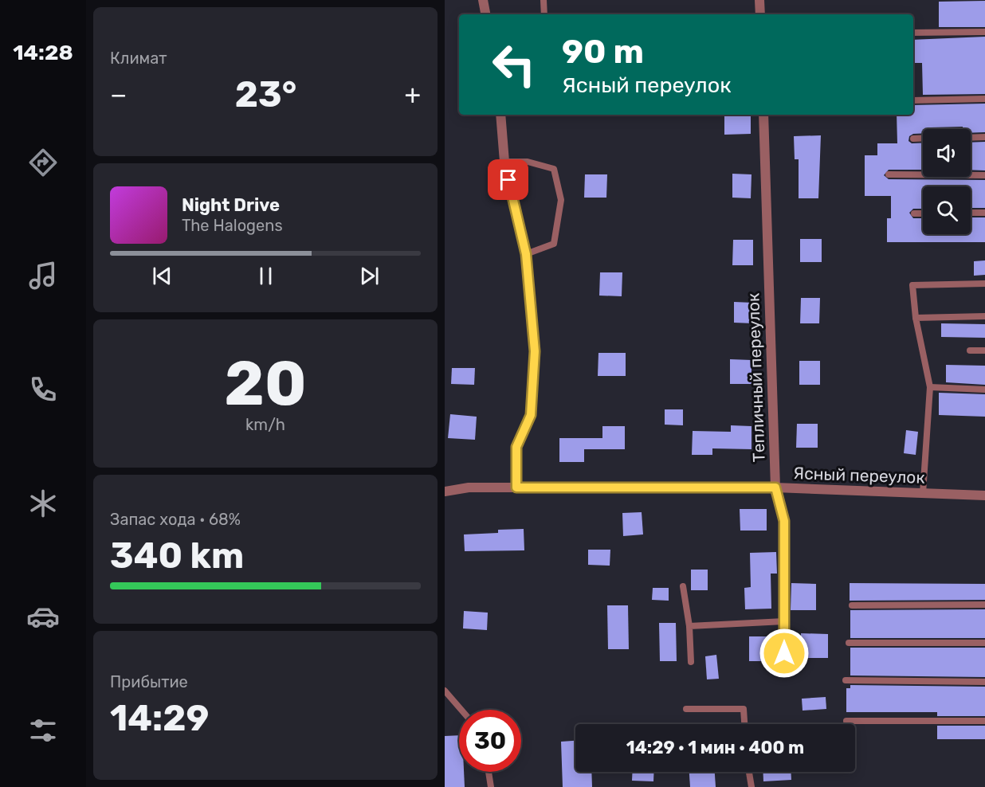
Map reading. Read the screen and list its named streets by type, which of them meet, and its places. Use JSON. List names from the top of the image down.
{
  "streets": {
    "street": ["Тепличный переулок", "Ясный переулок"]
  },
  "crossings": [
    ["Тепличный переулок", "Ясный переулок"]
  ],
  "page": {
    "tabs": "14:28",
    "tile": [
      "Климат",
      ["20", "km/h"],
      ["Запас хода · 68%", "340 km"],
      ["Прибытие", "14:29"]
    ],
    "turn": ["90 m", "Ясный переулок"],
    "heat": ["−", "23°", "+"],
    "song": ["Night Drive", "The Halogens"],
    "limit": "30",
    "trip": "14:29 · 1 мин · 400 m"
  }
}
